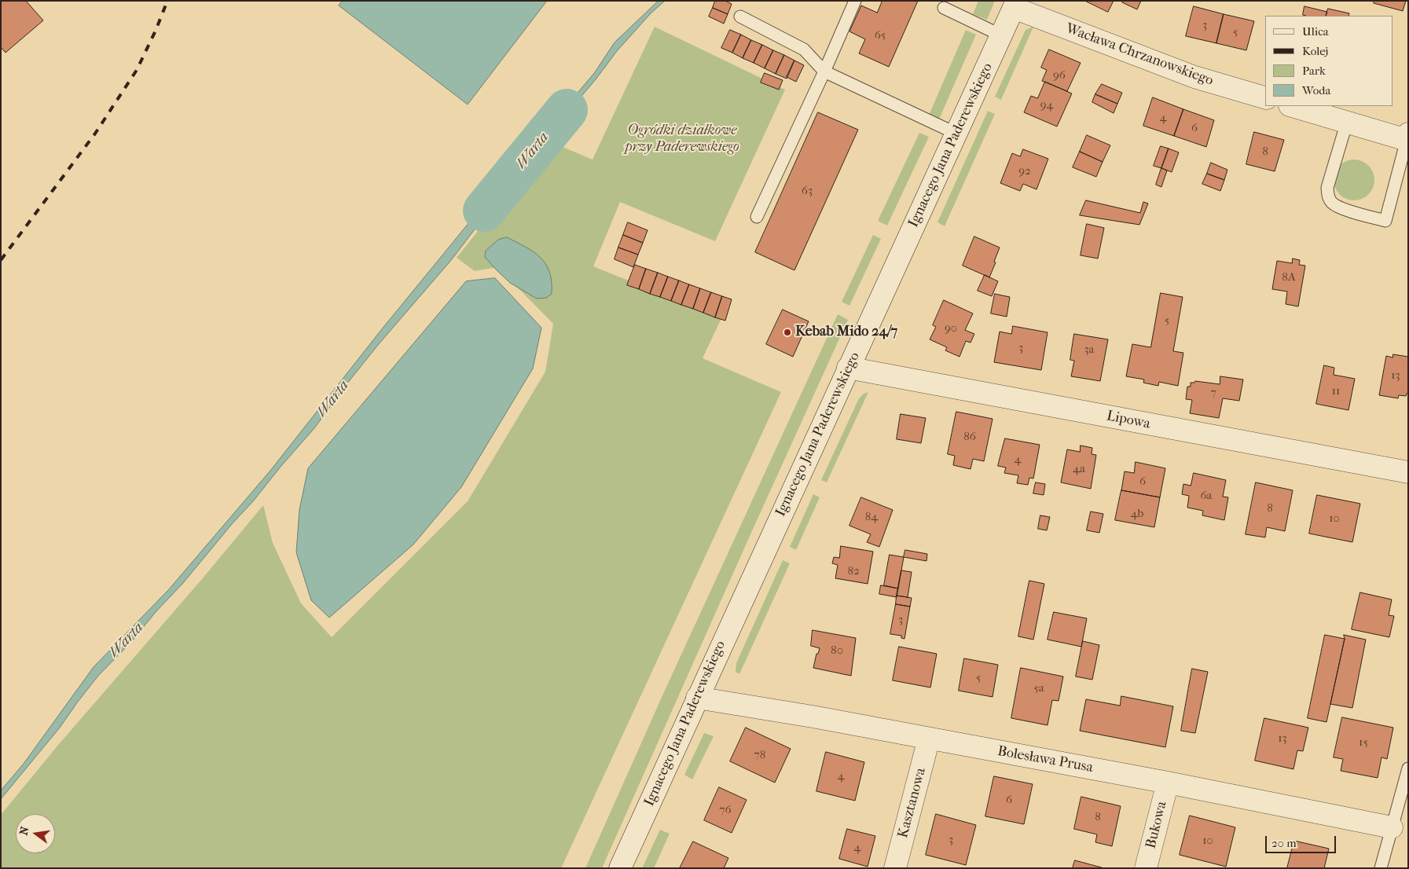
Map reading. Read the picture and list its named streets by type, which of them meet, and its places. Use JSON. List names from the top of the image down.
{
  "streets": {
    "street": [
      "Wacława Chrzanowskiego",
      "Ignacego Jana Paderewskiego",
      "Lipowa",
      "Bolesława Prusa",
      "Kasztanowa",
      "Bukowa"
    ]
  },
  "crossings": [
    ["Wacława Chrzanowskiego", "Ignacego Jana Paderewskiego"],
    ["Ignacego Jana Paderewskiego", "Lipowa"],
    ["Ignacego Jana Paderewskiego", "Bolesława Prusa"],
    ["Bolesława Prusa", "Kasztanowa"],
    ["Bolesława Prusa", "Bukowa"]
  ],
  "water": ["Warta"],
  "parks": ["Ogródki działkowe przy Paderewskiego"],
  "places": ["Kebab Mido 24/7"],
  "house_numbers": [
    "3",
    "5",
    "65",
    "96",
    "94",
    "4",
    "6",
    "8",
    "92",
    "63",
    "8A",
    "5",
    "90",
    "3",
    "3a",
    "13",
    "11",
    "7",
    "86",
    "4",
    "4a",
    "6",
    "6a",
    "8",
    "4b",
    "84",
    "10",
    "82",
    "3",
    "80",
    "5",
    "5a",
    "13",
    "15",
    "78",
    "4",
    "6",
    "76",
    "8",
    "3",
    "10",
    "4"
  ],
  "legend": [
    "Ulica",
    "Kolej",
    "Park",
    "Woda"
  ],
  "scale_bar": "20 m",
  "north": "left"
}
